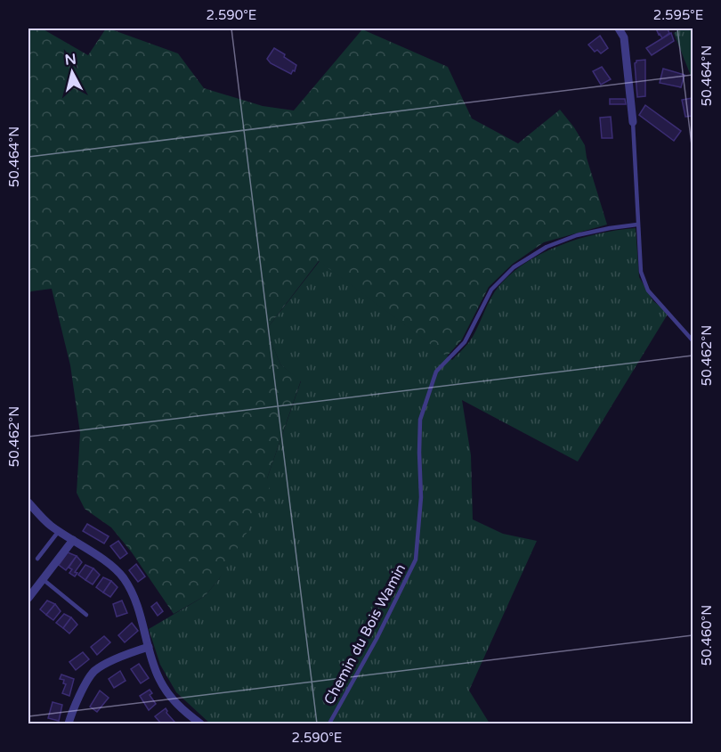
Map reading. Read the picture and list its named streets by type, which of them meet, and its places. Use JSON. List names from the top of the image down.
{
  "streets": {
    "lane": ["Chemin du Bois Wamin"]
  },
  "north": "top",
  "coordinates": [
    "2.590°E",
    "2.595°E",
    "50.464°N",
    "50.462°N",
    "50.460°N"
  ]
}
